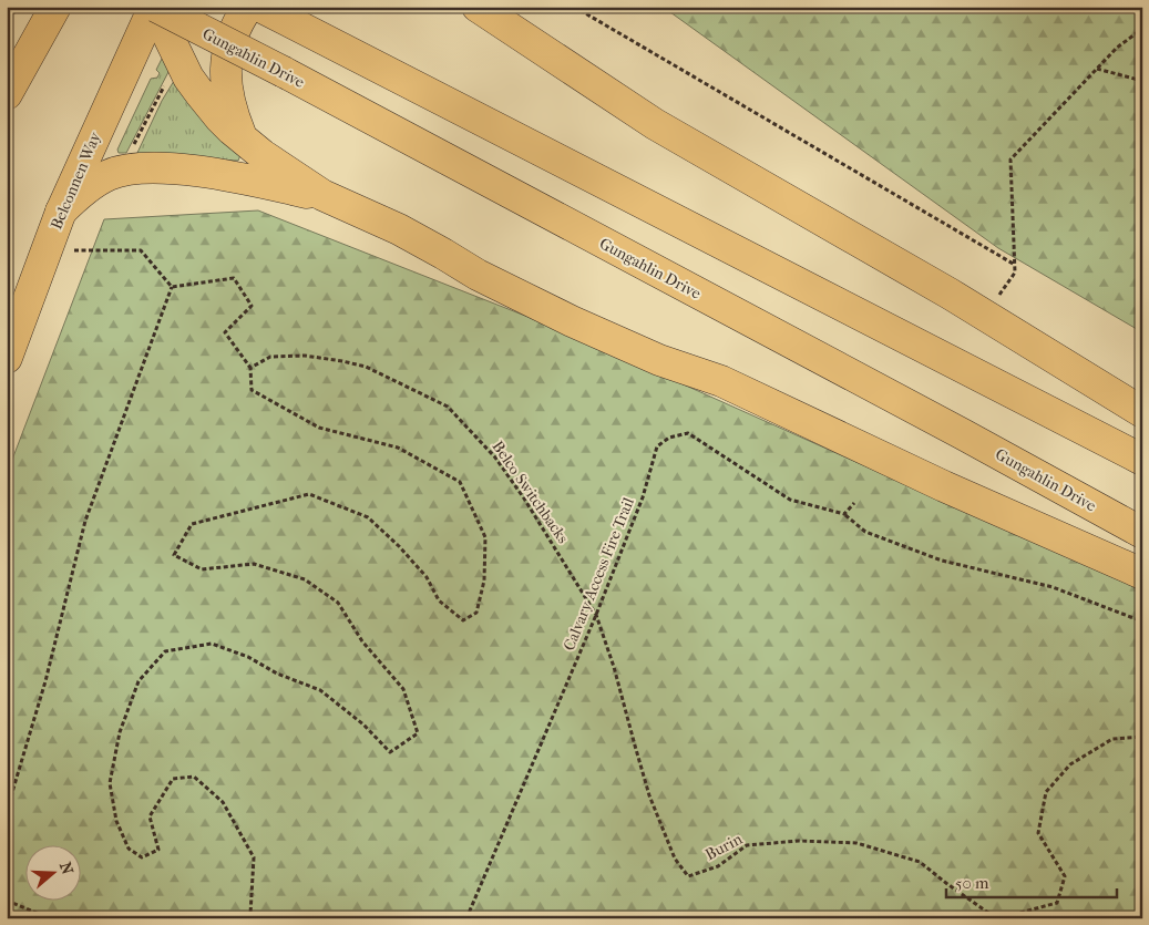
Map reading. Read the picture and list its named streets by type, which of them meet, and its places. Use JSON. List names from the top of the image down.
{
  "streets": {
    "main road": ["Gungahlin Drive", "Belconnen Way"],
    "path": ["Belco Switchbacks", "Calvary Access Fire Trail", "Burin"]
  },
  "crossings": [
    ["Gungahlin Drive", "Belconnen Way"],
    ["Belco Switchbacks", "Calvary Access Fire Trail"],
    ["Belco Switchbacks", "Burin"],
    ["Calvary Access Fire Trail", "Burin"]
  ],
  "scale_bar": "50 m",
  "north": "right"
}
